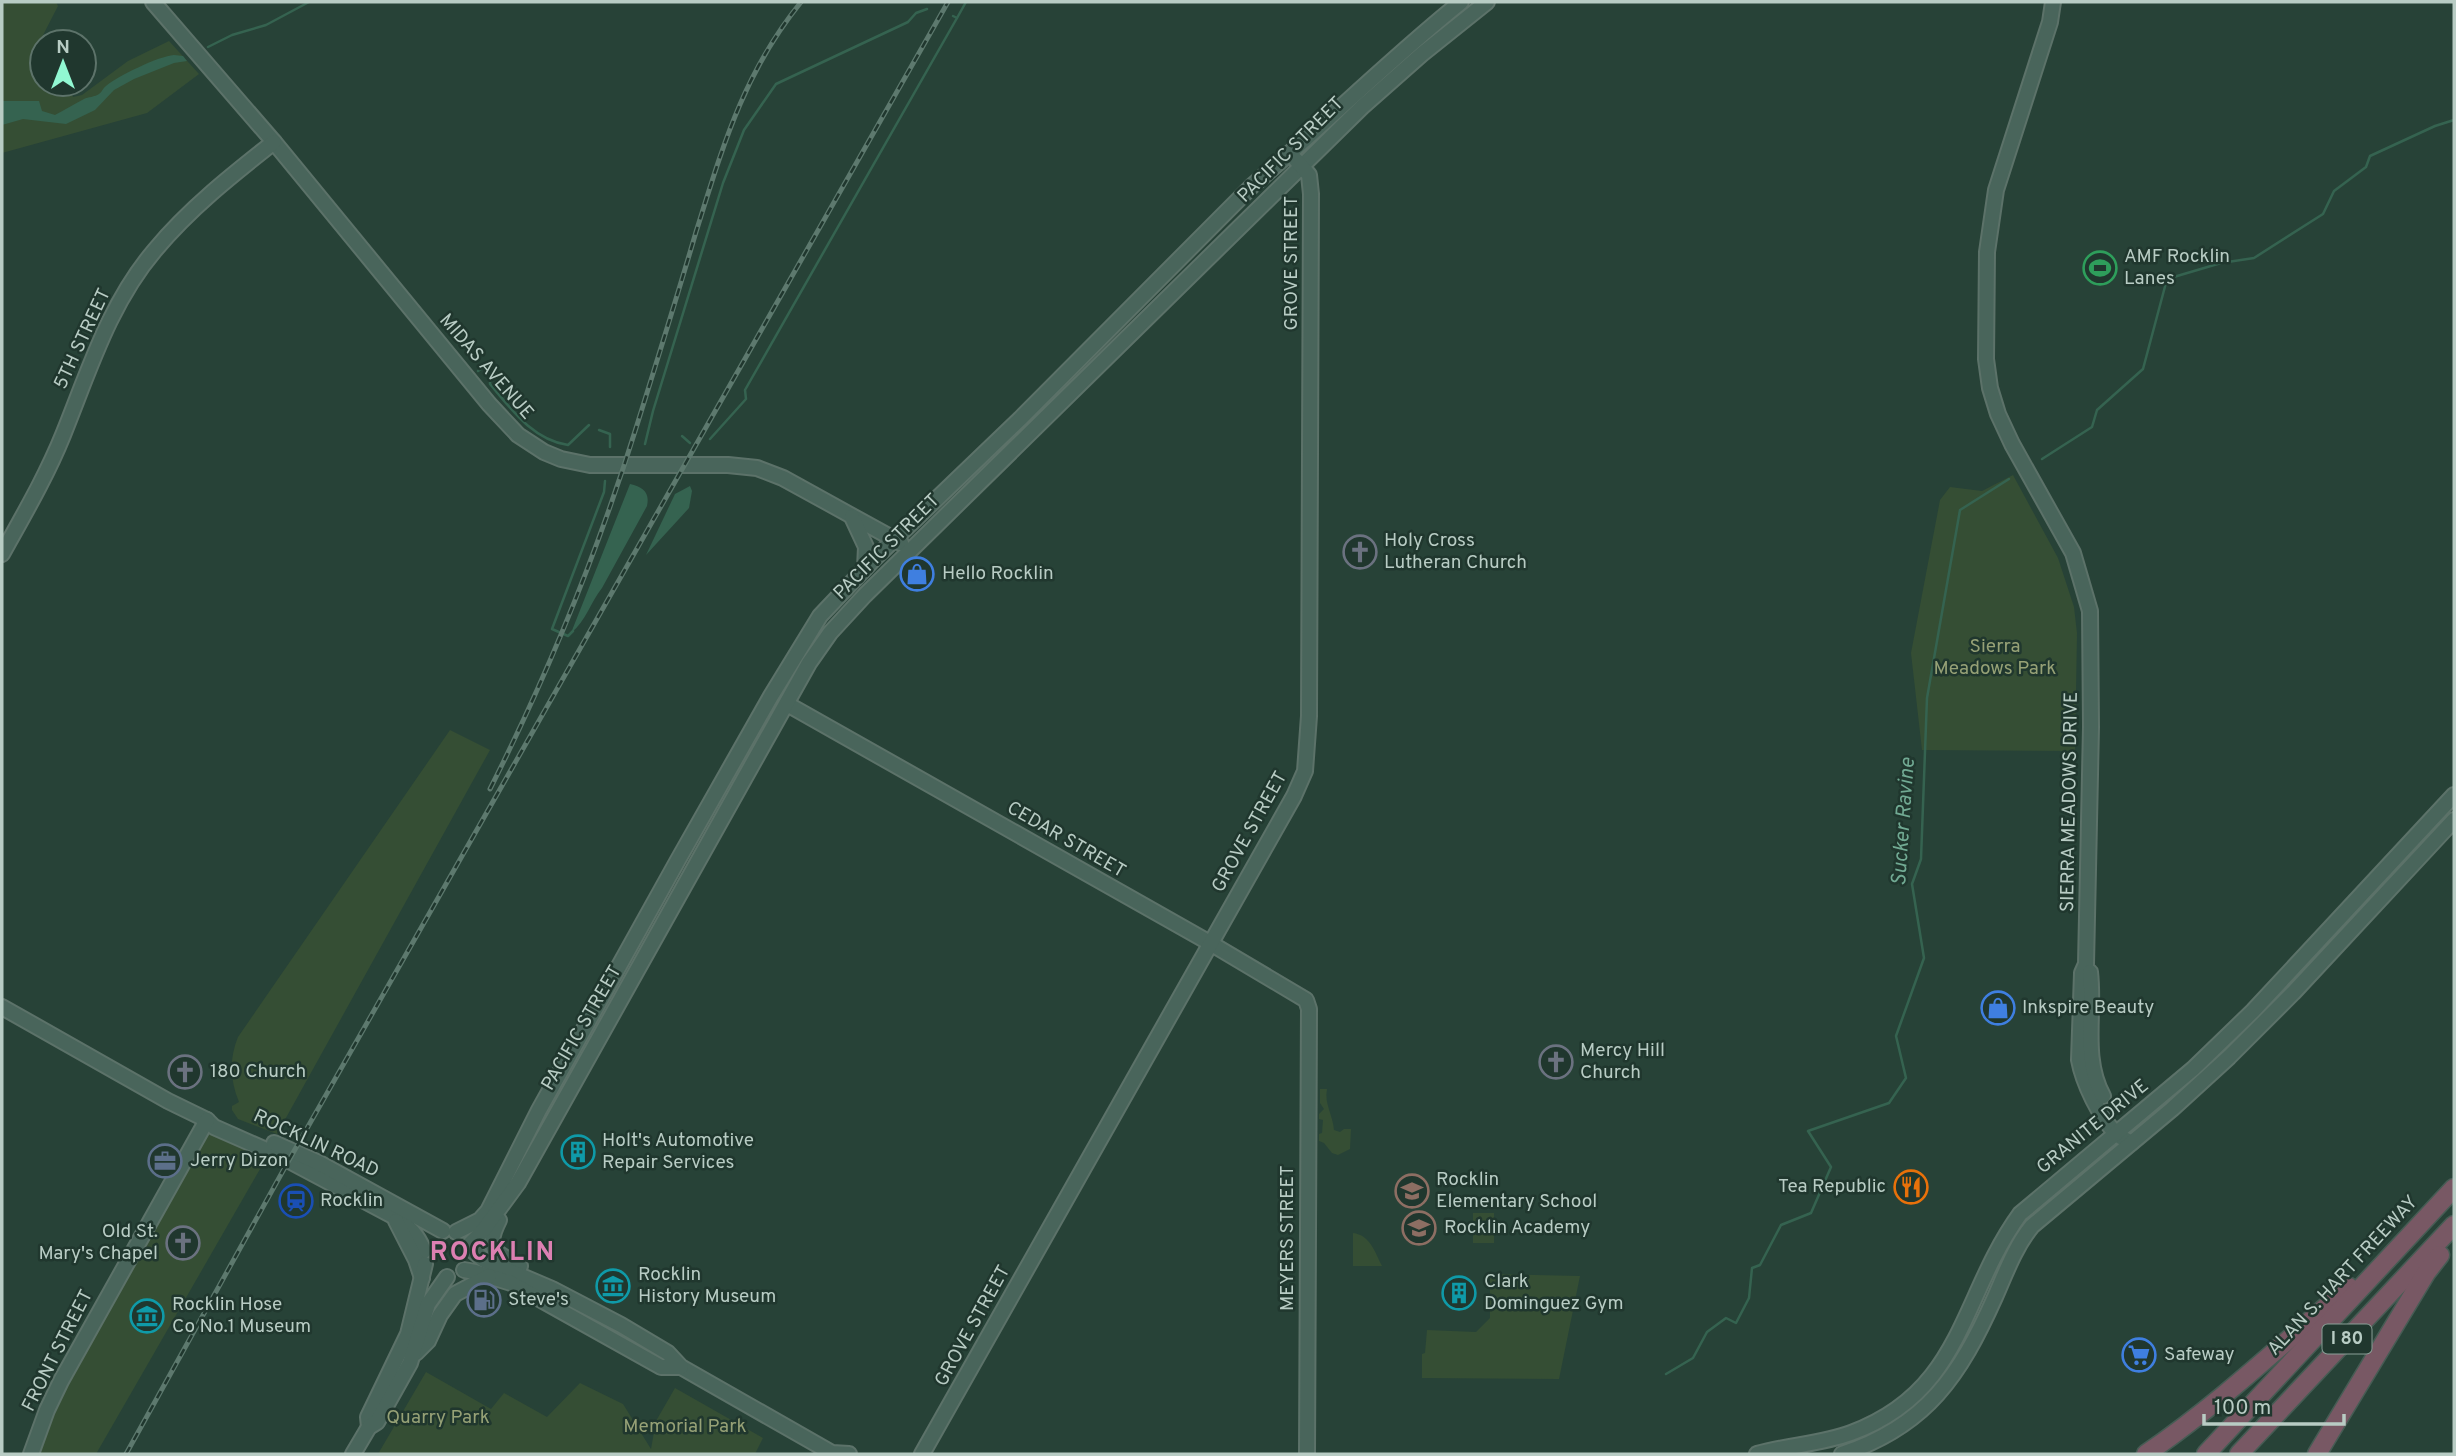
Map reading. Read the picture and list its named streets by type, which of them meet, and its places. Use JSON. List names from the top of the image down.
{
  "streets": {
    "highway": ["ALAN S. HART FREEWAY", "I 80"],
    "street": [
      "PACIFIC STREET",
      "GROVE STREET",
      "5TH STREET",
      "MIDAS AVENUE",
      "SIERRA MEADOWS DRIVE",
      "CEDAR STREET",
      "GRANITE DRIVE",
      "ROCKLIN ROAD",
      "MEYERS STREET",
      "FRONT STREET"
    ]
  },
  "crossings": [
    ["PACIFIC STREET", "GROVE STREET"],
    ["PACIFIC STREET", "MIDAS AVENUE"],
    ["PACIFIC STREET", "CEDAR STREET"],
    ["PACIFIC STREET", "ROCKLIN ROAD"],
    ["GROVE STREET", "CEDAR STREET"],
    ["5TH STREET", "MIDAS AVENUE"],
    ["SIERRA MEADOWS DRIVE", "GRANITE DRIVE"],
    ["CEDAR STREET", "MEYERS STREET"],
    ["ROCKLIN ROAD", "FRONT STREET"]
  ],
  "districts": ["ROCKLIN"],
  "water": ["Sucker Ravine"],
  "parks": ["Sierra Meadows Park", "Quarry Park", "Memorial Park"],
  "places": {
    "sports": ["AMF Rocklin Lanes"],
    "church": [
      "Holy Cross Lutheran Church",
      "Mercy Hill Church",
      "180 Church",
      "Old St. Mary's Chapel"
    ],
    "shop": ["Hello Rocklin", "Inkspire Beauty"],
    "building": ["Holt's Automotive Repair Services", "Clark Dominguez Gym"],
    "office": ["Jerry Dizon"],
    "restaurant": ["Tea Republic"],
    "school or university": ["Rocklin Elementary School", "Rocklin Academy"],
    "station": ["Rocklin"],
    "museum": ["Rocklin History Museum", "Rocklin Hose Co No.1 Museum"],
    "fuel station": ["Steve's"],
    "supermarket": ["Safeway"]
  },
  "scale_bar": "100 m",
  "north": "top"
}
